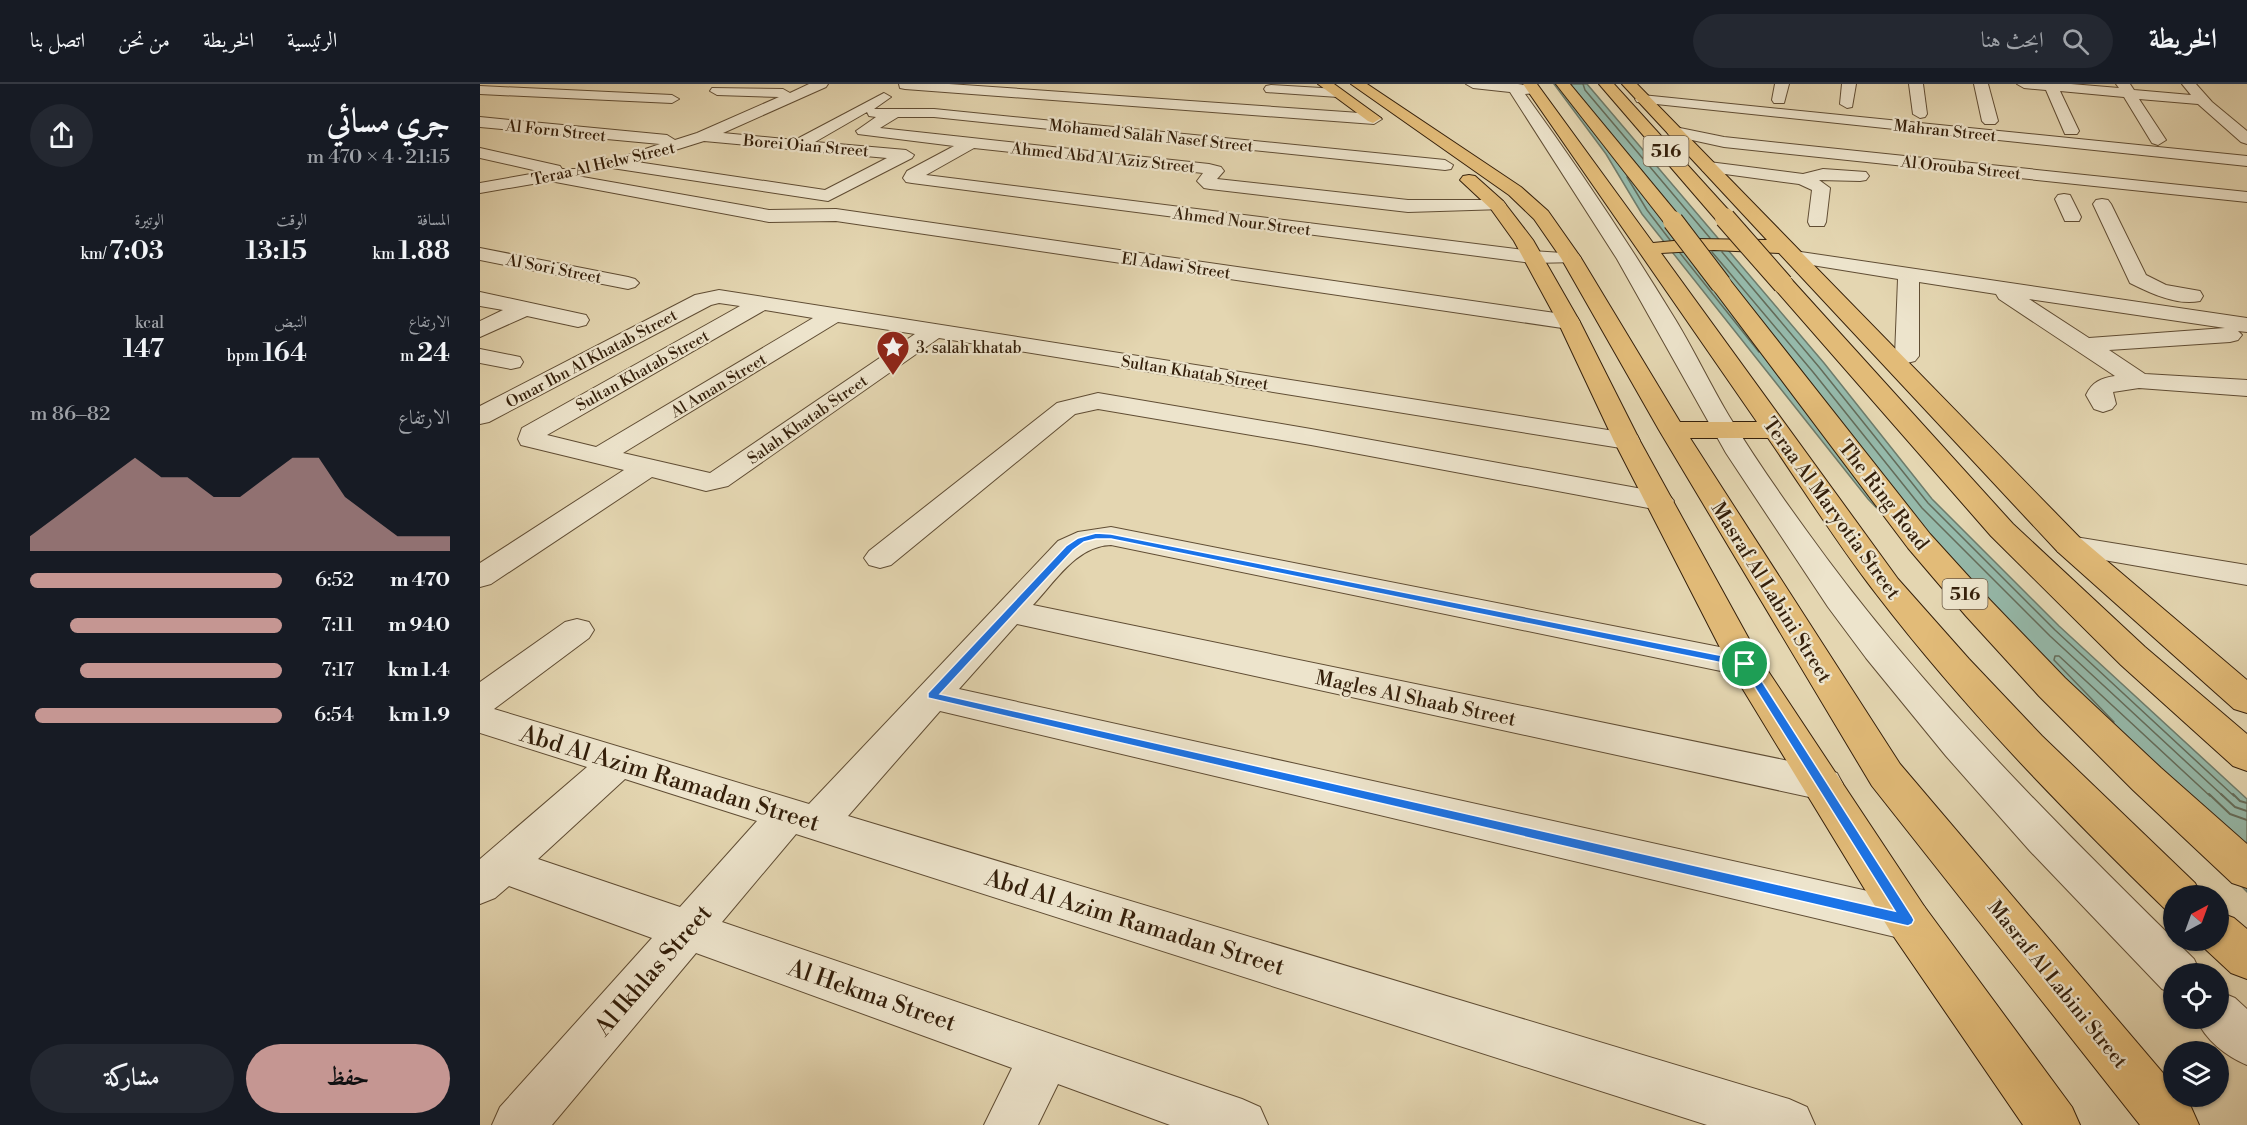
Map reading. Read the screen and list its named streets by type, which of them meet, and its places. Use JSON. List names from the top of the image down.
{
  "streets": {
    "main road": [
      "516",
      "The Ring Road",
      "Teraa Al Maryotia Street",
      "Masraf Al Labini Street"
    ],
    "street": [
      "Al Forn Street",
      "Mahran Street",
      "Mohamed Salah Nasef Street",
      "Borei Oian Street",
      "Ahmed Abd Al Aziz Street",
      "Teraa Al Helw Street",
      "Al Orouba Street",
      "Ahmed Nour Street",
      "El Adawi Street",
      "Al Sori Street",
      "Omar Ibn Al Khatab Street",
      "Sultan Khatab Street",
      "Al Aman Street",
      "Salah Khatab Street",
      "Magles Al Shaab Street",
      "Abd Al Azim Ramadan Street",
      "Al Ikhlas Street",
      "Al Hekma Street"
    ]
  },
  "crossings": [
    ["Al Forn Street", "Teraa Al Helw Street"],
    ["Mohamed Salah Nasef Street", "Ahmed Abd Al Aziz Street"],
    ["Mohamed Salah Nasef Street", "Teraa Al Helw Street"],
    ["Borei Oian Street", "Teraa Al Helw Street"],
    ["Ahmed Abd Al Aziz Street", "Ahmed Nour Street"],
    ["Teraa Al Helw Street", "El Adawi Street"],
    ["Ahmed Nour Street", "Masraf Al Labini Street"],
    ["Omar Ibn Al Khatab Street", "Sultan Khatab Street"],
    ["Sultan Khatab Street", "Al Aman Street"],
    ["Sultan Khatab Street", "Salah Khatab Street"],
    ["Magles Al Shaab Street", "Al Ikhlas Street"],
    ["Abd Al Azim Ramadan Street", "Al Ikhlas Street"],
    ["Al Ikhlas Street", "Al Hekma Street"]
  ],
  "places": {
    "place": ["3. salah khatab"]
  },
  "north": "top right",
  "page": {
    "header": "الخريطة",
    "search": "ابحث هنا",
    "nav": [
      "الرئيسية",
      "الخريطة",
      "من نحن",
      "اتصل بنا"
    ],
    "heading": ["جري مسائي", "21:15 · 4 × 470 m"],
    "stats": [
      ["المسافة", "1.88 km"],
      ["الوقت", "13:15"],
      ["الوتيرة", "7:03 /km"],
      ["الارتفاع", "24 m"],
      ["النبض", "164 bpm"],
      ["kcal", "147"]
    ],
    "chart": ["الارتفاع", "82–86 m"],
    "list": [
      {
        "name": "470 m",
        "note": "6:52"
      },
      {
        "name": "940 m",
        "note": "7:11"
      },
      {
        "name": "1.4 km",
        "note": "7:17"
      },
      {
        "name": "1.9 km",
        "note": "6:54"
      }
    ],
    "buttons": ["حفظ", "مشاركة"]
  }
}
